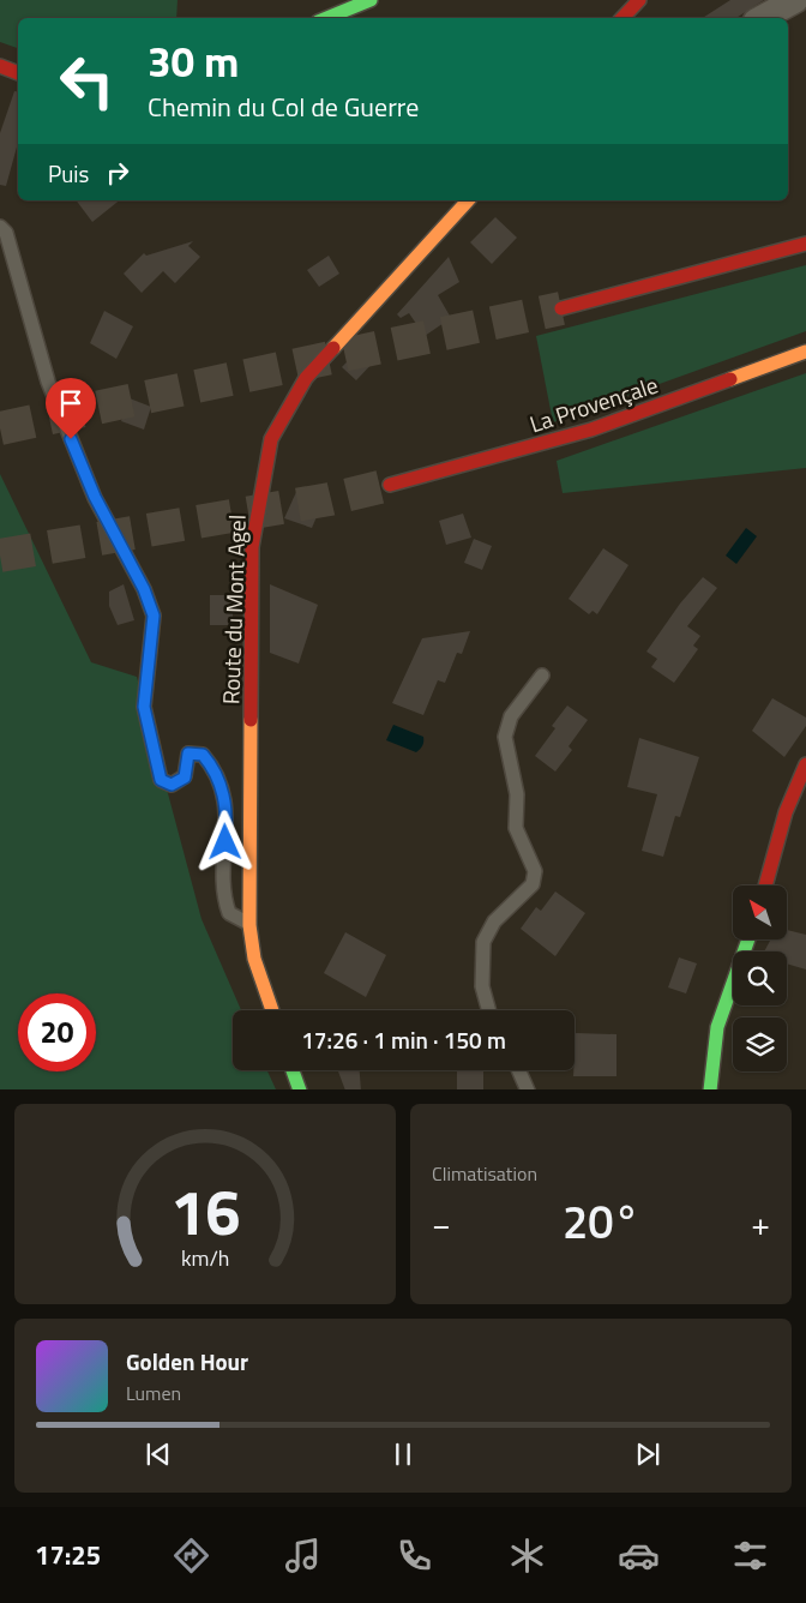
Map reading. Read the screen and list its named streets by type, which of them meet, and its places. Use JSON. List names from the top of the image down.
{
  "streets": {
    "main road": ["La Provençale", "Route du Mont Agel"]
  },
  "north": "top left",
  "page": {
    "turn": ["30 m", "Chemin du Col de Guerre"],
    "then": "Puis",
    "limit": "20",
    "trip": "17:26 · 1 min · 150 m",
    "tile": "Climatisation",
    "heat": ["−", "20°", "+"],
    "song": ["Golden Hour", "Lumen"],
    "tabs": "17:25",
    "gauge": ["16", "km/h"]
  }
}
